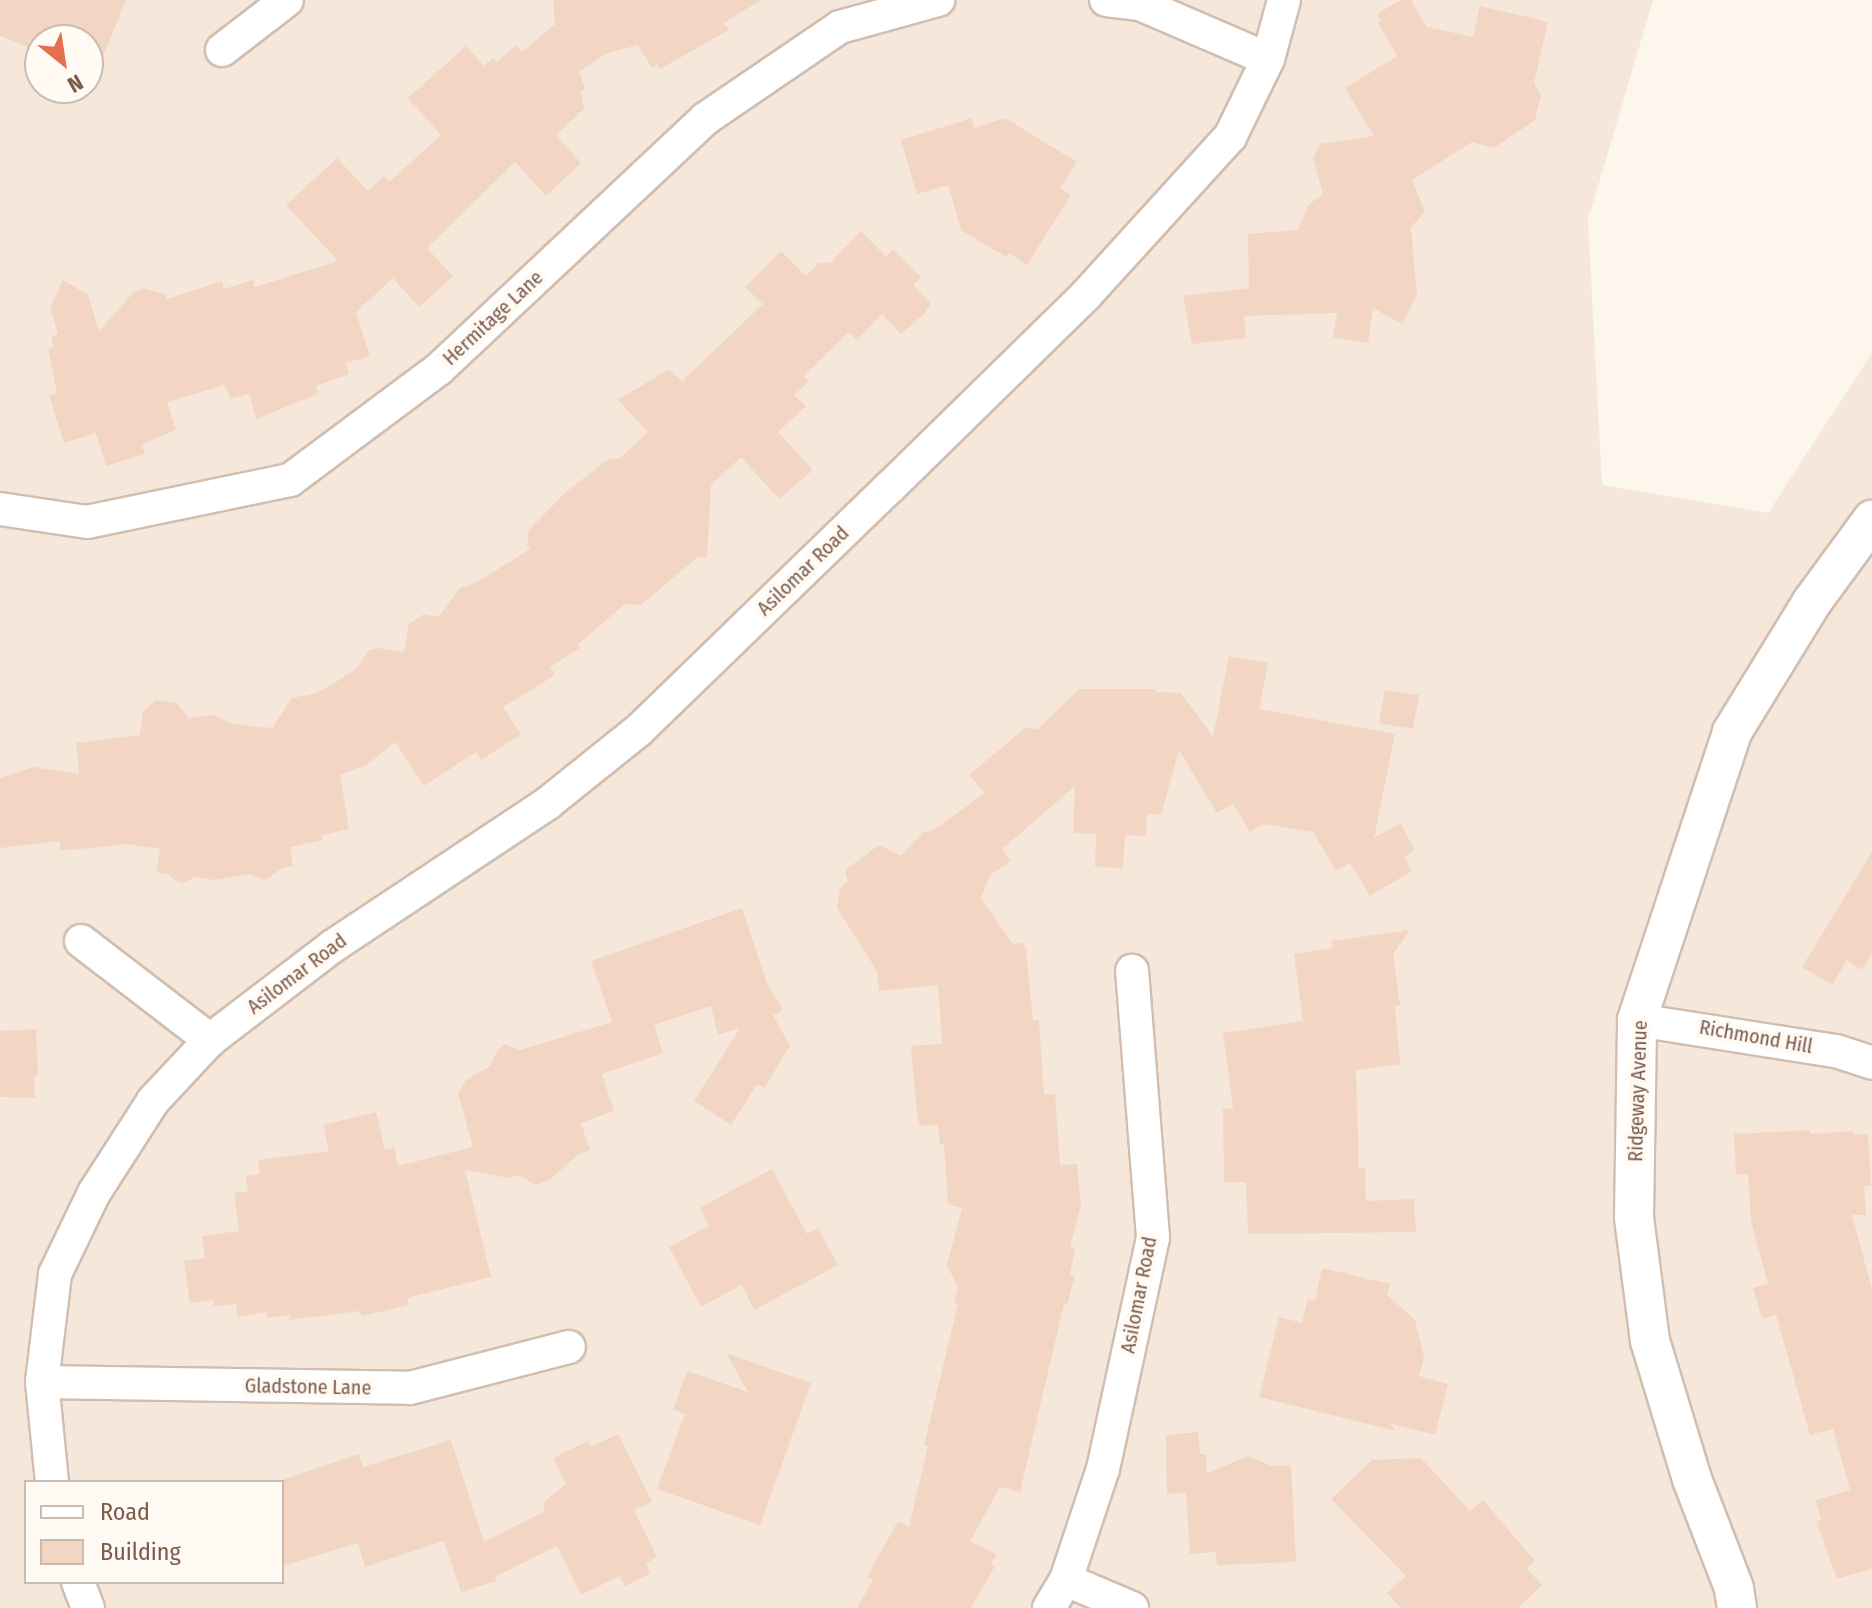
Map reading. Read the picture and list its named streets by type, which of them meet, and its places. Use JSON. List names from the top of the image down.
{
  "streets": {
    "street": [
      "Hermitage Lane",
      "Asilomar Road",
      "Richmond Hill",
      "Ridgeway Avenue",
      "Gladstone Lane"
    ]
  },
  "crossings": [
    ["Asilomar Road", "Gladstone Lane"],
    ["Richmond Hill", "Ridgeway Avenue"]
  ],
  "legend": ["Road", "Building"],
  "north": "bottom right"
}
